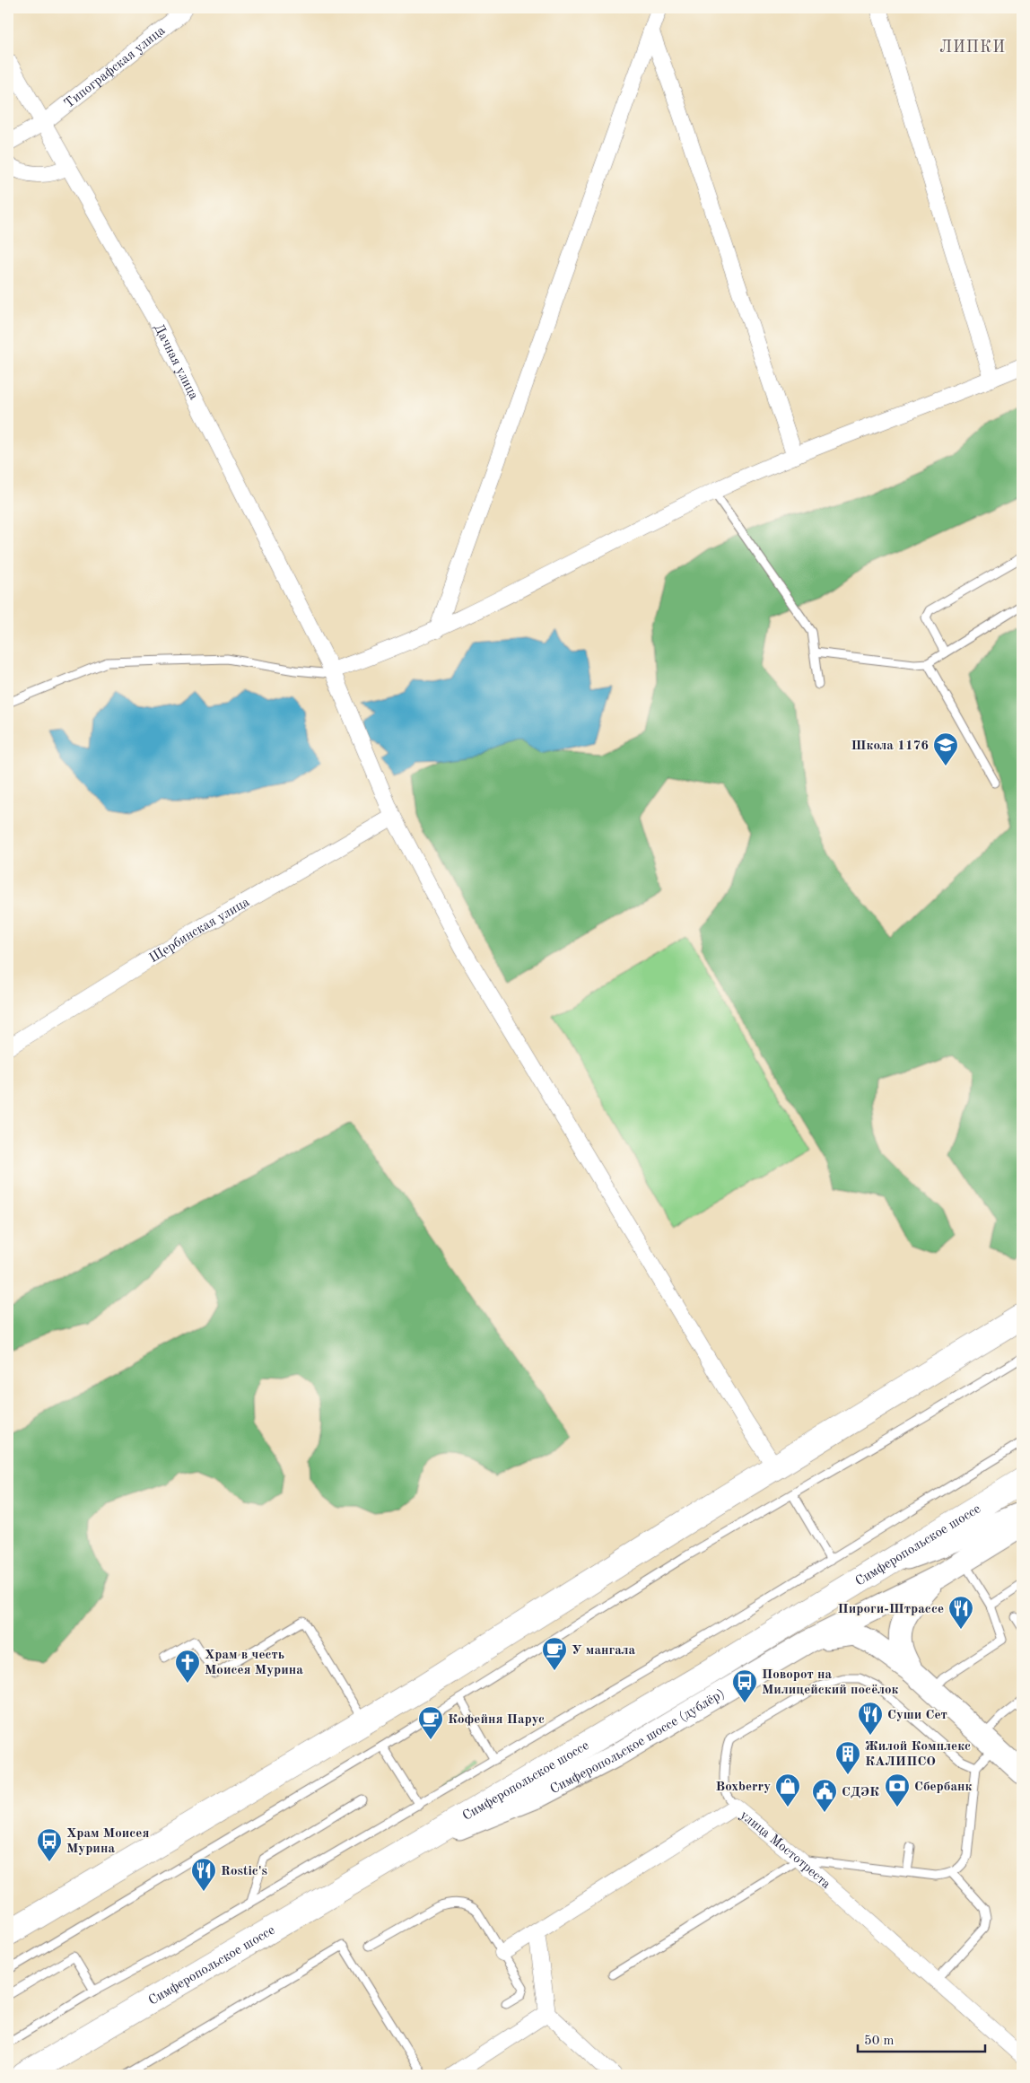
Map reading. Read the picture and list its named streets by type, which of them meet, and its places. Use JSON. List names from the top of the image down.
{
  "streets": {
    "main road": ["Симферопольское шоссе", "Симферопольское шоссе (дублёр)"],
    "street": [
      "Типографская улица",
      "Дачная улица",
      "Щербинская улица",
      "улица Мостотреста"
    ]
  },
  "crossings": [
    ["Типографская улица", "Дачная улица"],
    ["Дачная улица", "Щербинская улица"],
    ["Симферопольское шоссе", "Симферопольское шоссе (дублёр)"]
  ],
  "districts": ["ЛИПКИ"],
  "places": {
    "school or university": ["Школа 1176"],
    "restaurant": ["Пироги-Штрассе", "Суши Сет", "Rostic's"],
    "cafe": ["У мангала", "Кофейня Парус"],
    "church": ["Храм в честь Моисея Мурина"],
    "bus stop": ["Поворот на Милицейский посёлок", "Храм Моисея Мурина"],
    "building": ["Жилой Комплекс КАЛИПСО"],
    "shop": ["Boxberry"],
    "bank": ["Сбербанк"],
    "public building": ["СДЭК"]
  },
  "scale_bar": "50 m"
}
